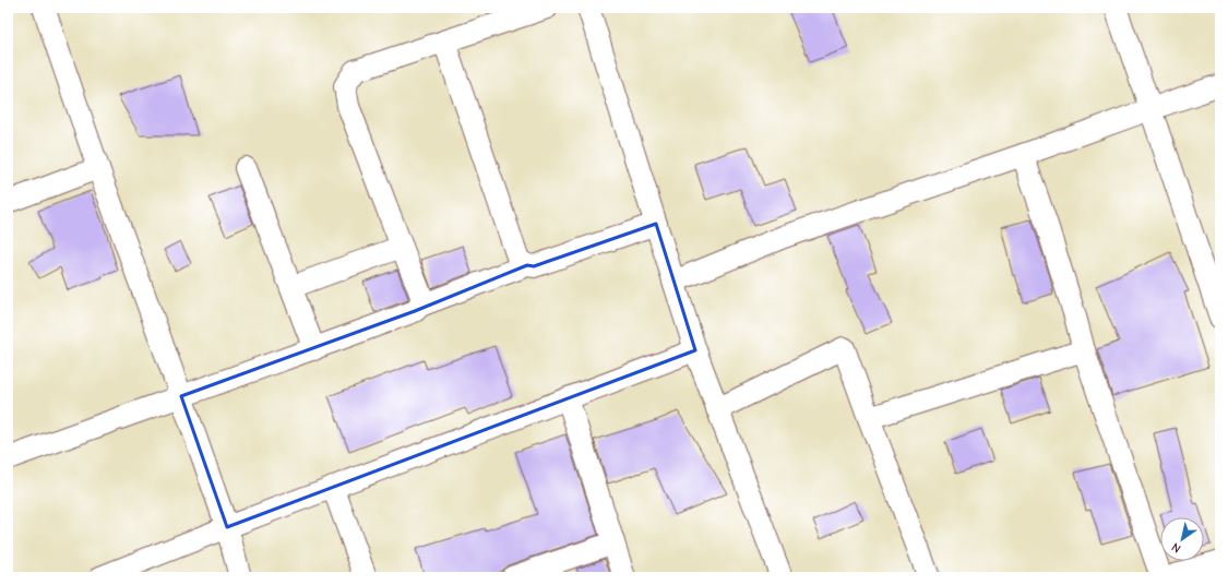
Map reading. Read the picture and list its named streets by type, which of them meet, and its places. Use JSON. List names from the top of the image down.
{
  "north": "bottom left"
}
